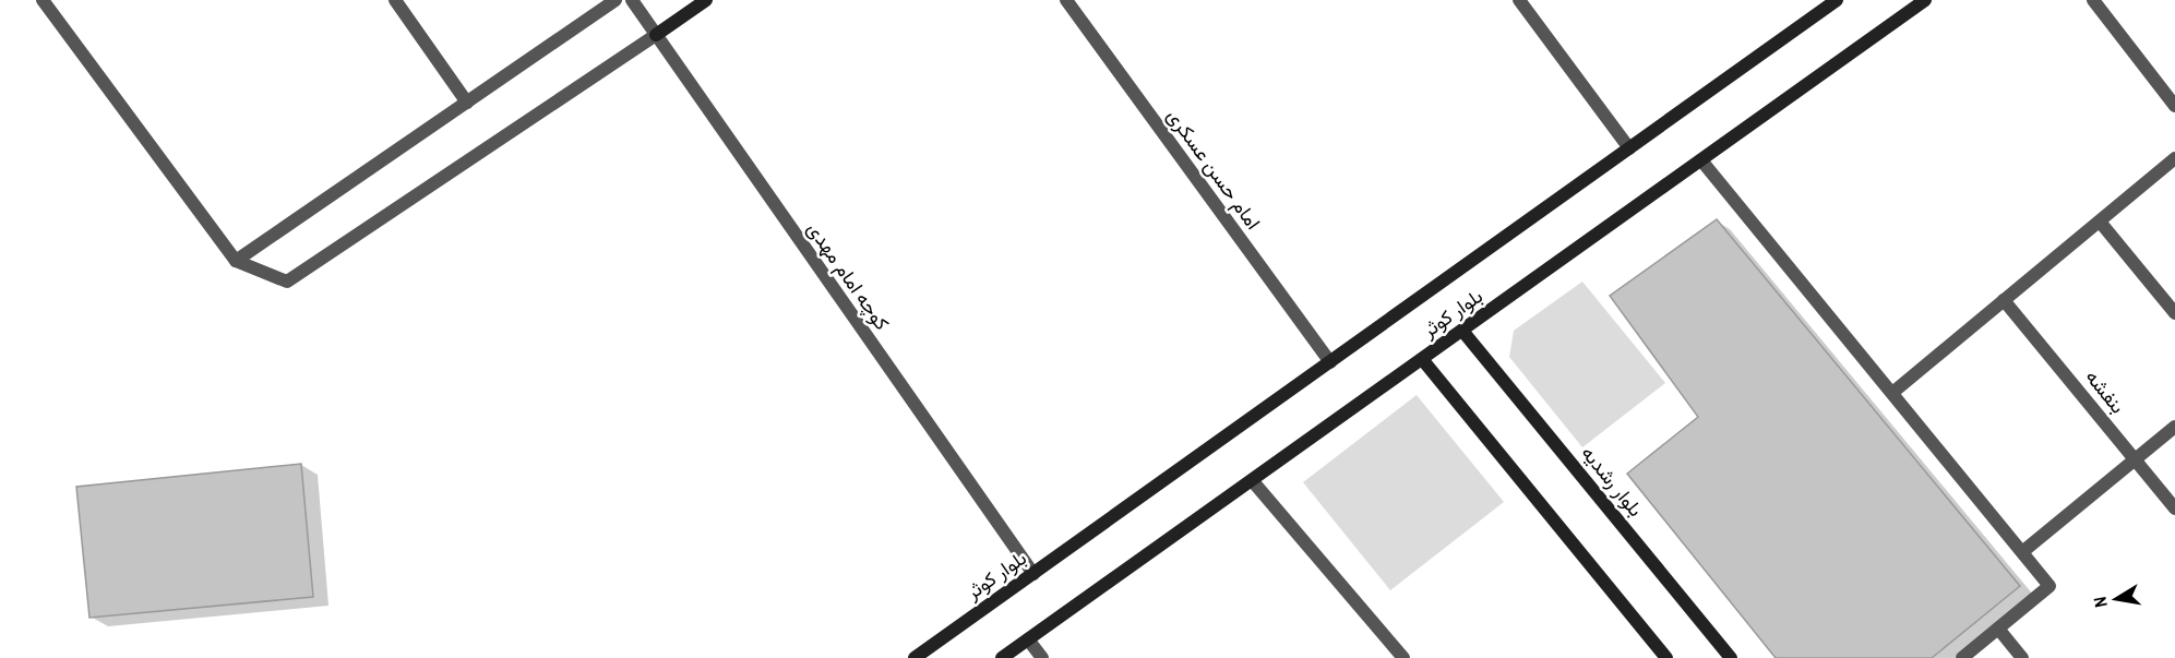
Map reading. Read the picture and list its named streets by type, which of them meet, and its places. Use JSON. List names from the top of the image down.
{
  "streets": {
    "main road": ["بلوار کوثر", "بلوار رشدیه"],
    "street": ["امام حسن عسکری", "کوچه امام مهدی", "بنفشه"]
  },
  "crossings": [
    ["امام حسن عسکری", "بلوار کوثر"],
    ["کوچه امام مهدی", "بلوار کوثر"],
    ["بلوار کوثر", "بلوار رشدیه"]
  ],
  "north": "left"
}
